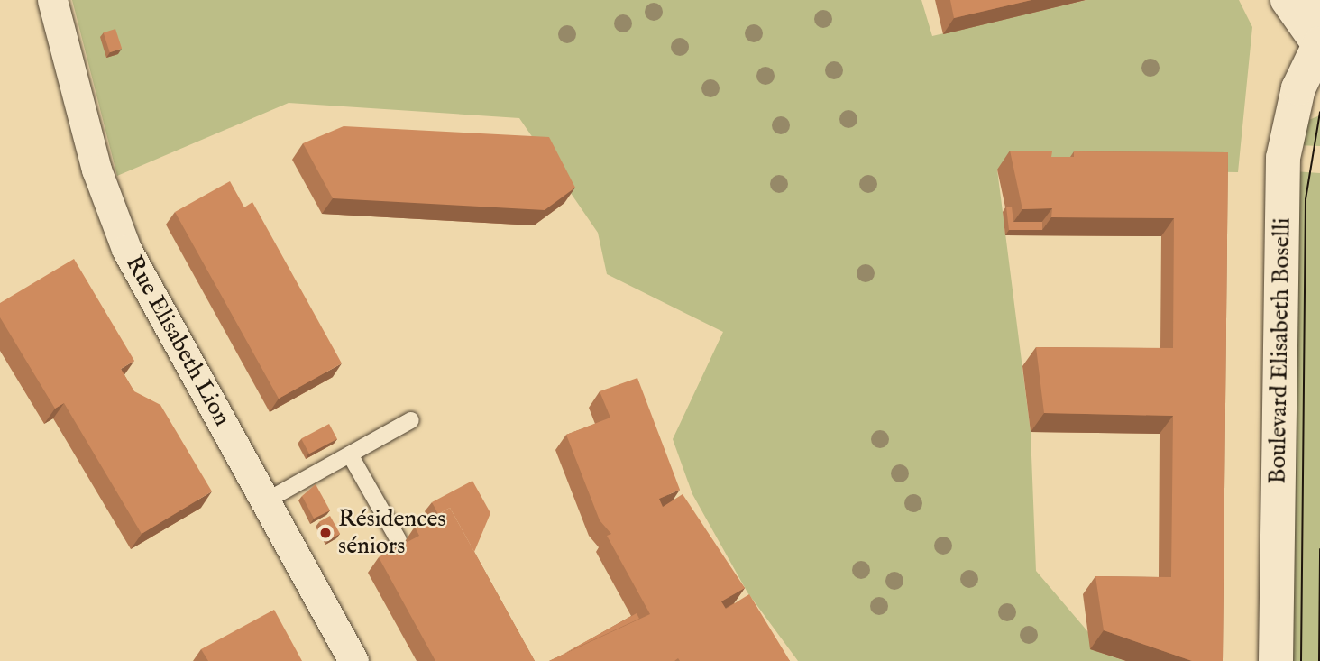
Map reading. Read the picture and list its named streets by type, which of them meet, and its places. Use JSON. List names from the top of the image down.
{
  "streets": {
    "street": ["Rue Elisabeth Lion", "Boulevard Elisabeth Boselli"]
  },
  "places": ["Résidences séniors"]
}
